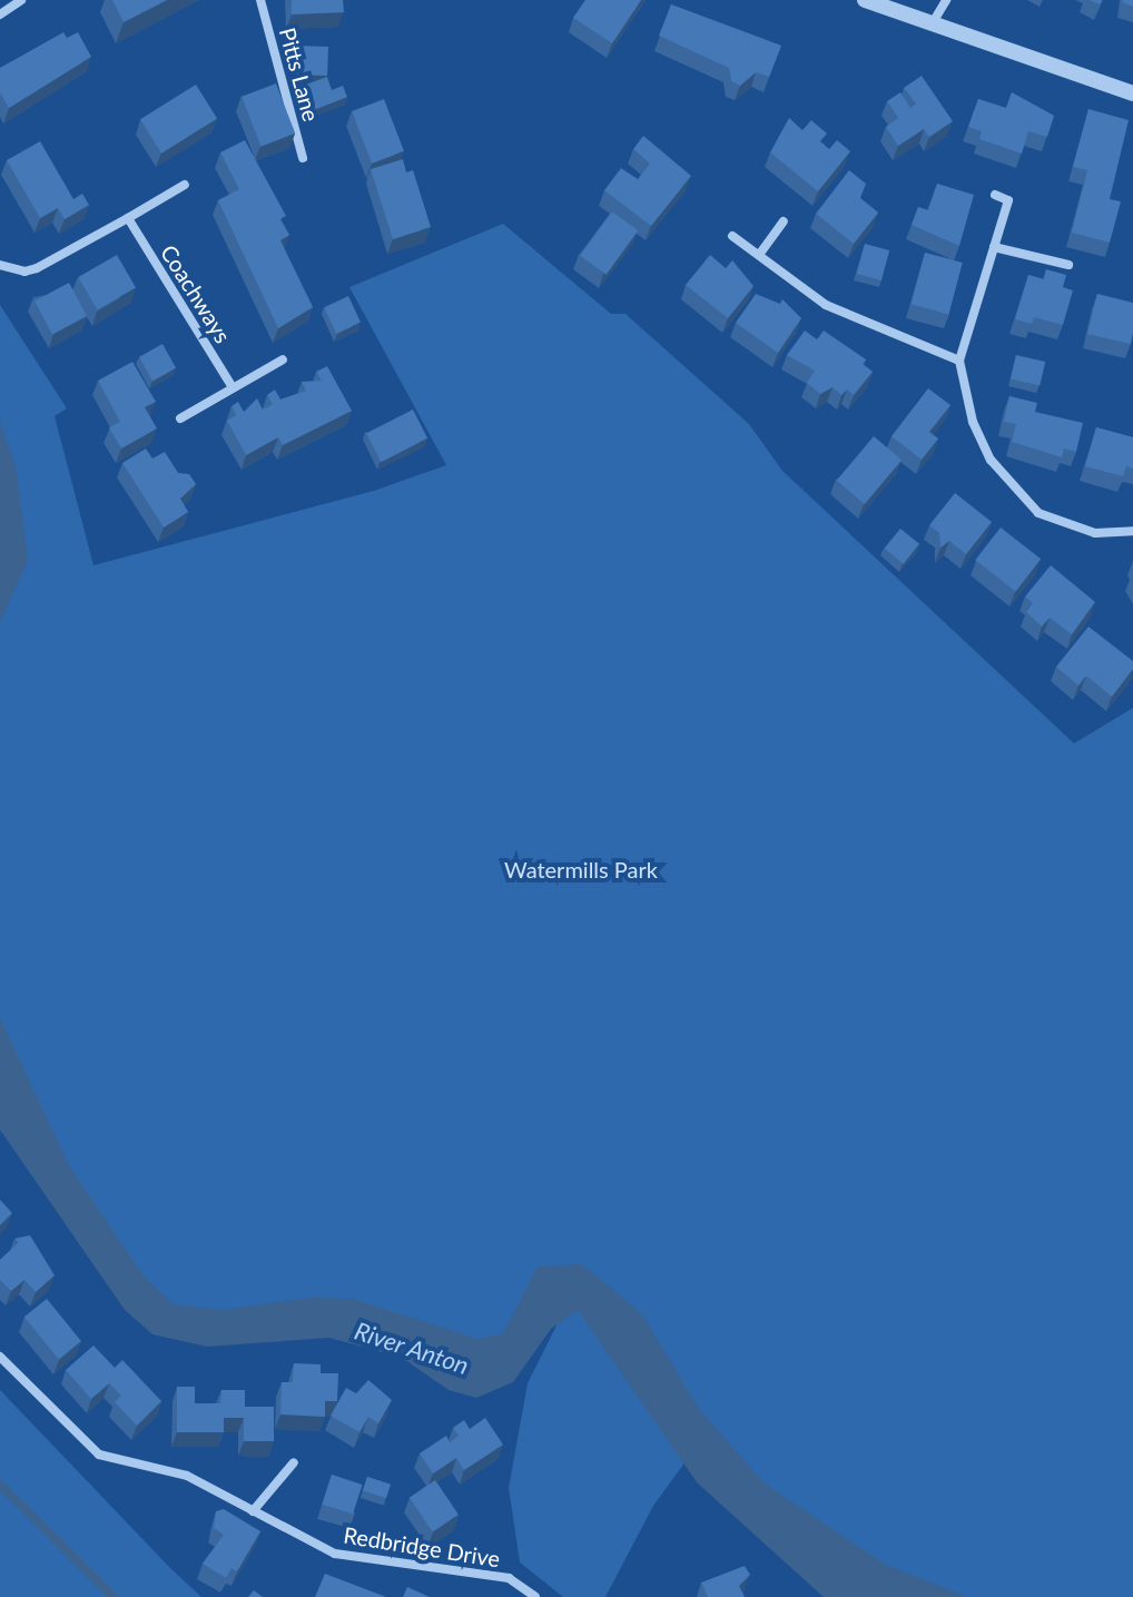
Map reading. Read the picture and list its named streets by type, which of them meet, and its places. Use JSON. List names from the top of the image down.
{
  "streets": {
    "street": ["Pitts Lane", "Coachways", "Redbridge Drive"]
  },
  "water": ["River Anton"],
  "parks": ["Watermills Park"]
}
